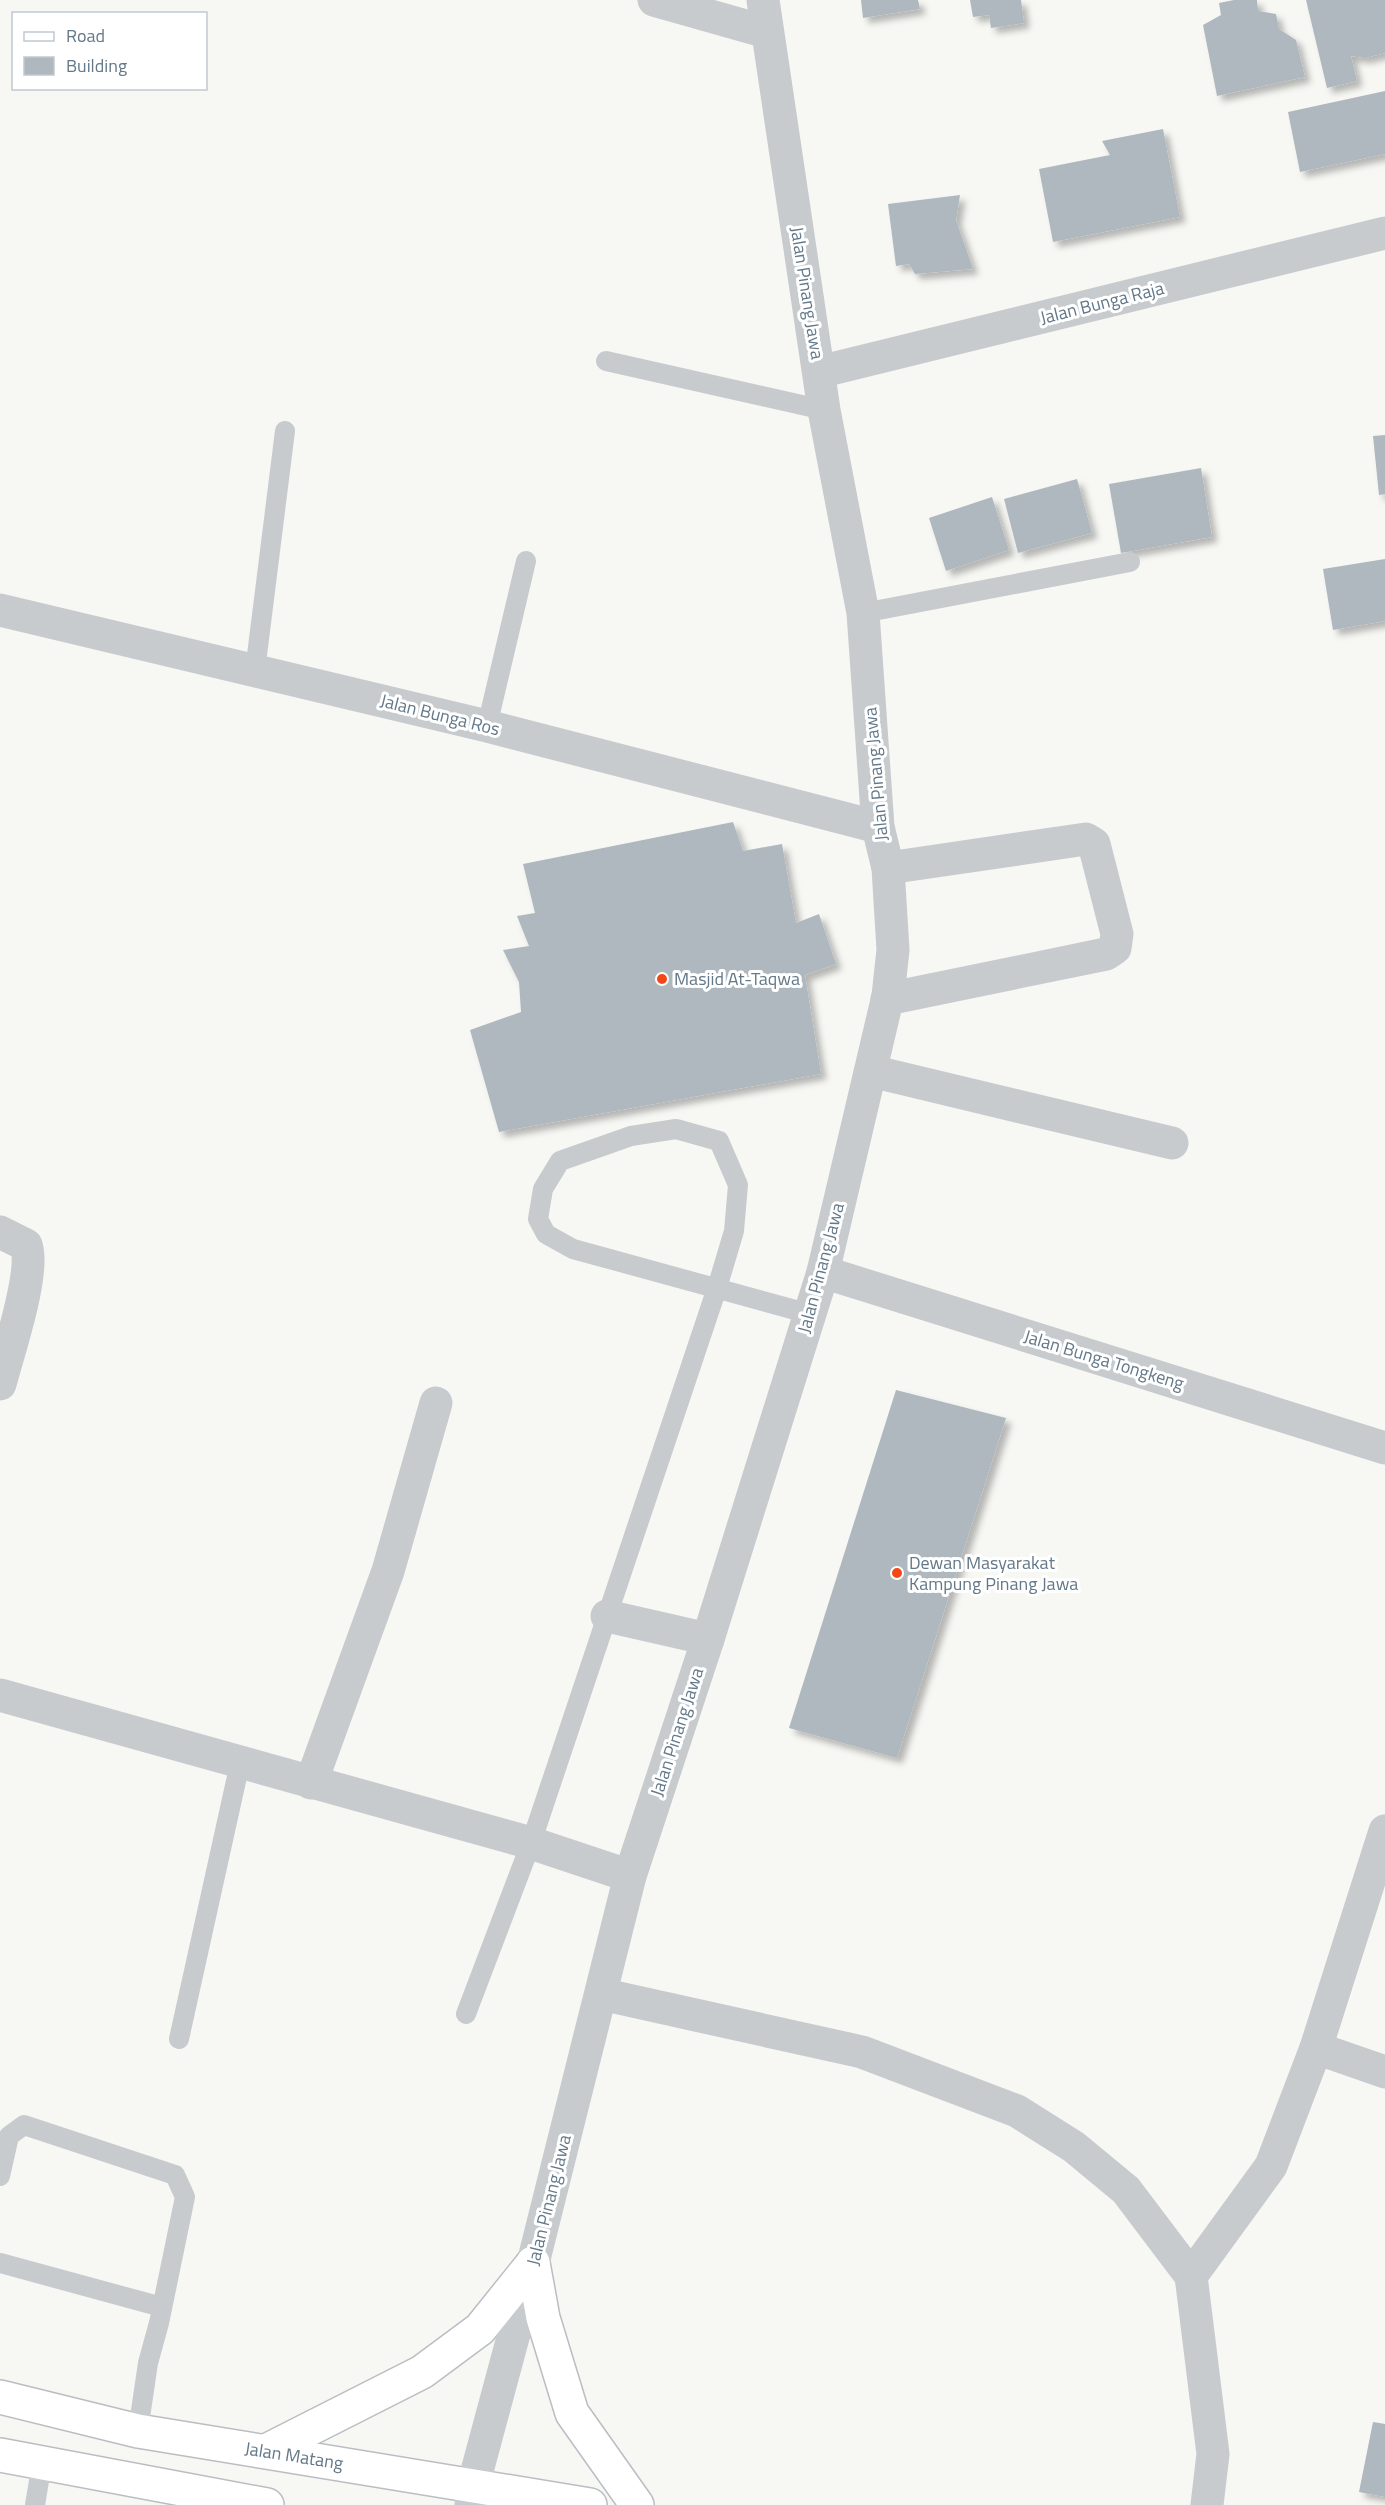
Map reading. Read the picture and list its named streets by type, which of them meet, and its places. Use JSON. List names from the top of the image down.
{
  "streets": {
    "main road": ["Jalan Matang"],
    "street": [
      "Jalan Pinang Jawa",
      "Jalan Bunga Raja",
      "Jalan Bunga Ros",
      "Jalan Bunga Tongkeng"
    ]
  },
  "crossings": [
    ["Jalan Pinang Jawa", "Jalan Bunga Raja"],
    ["Jalan Pinang Jawa", "Jalan Bunga Ros"],
    ["Jalan Pinang Jawa", "Jalan Bunga Tongkeng"],
    ["Jalan Pinang Jawa", "Jalan Matang"]
  ],
  "places": ["Masjid At-Taqwa", "Dewan Masyarakat Kampung Pinang Jawa"],
  "legend": ["Road", "Building"]
}
